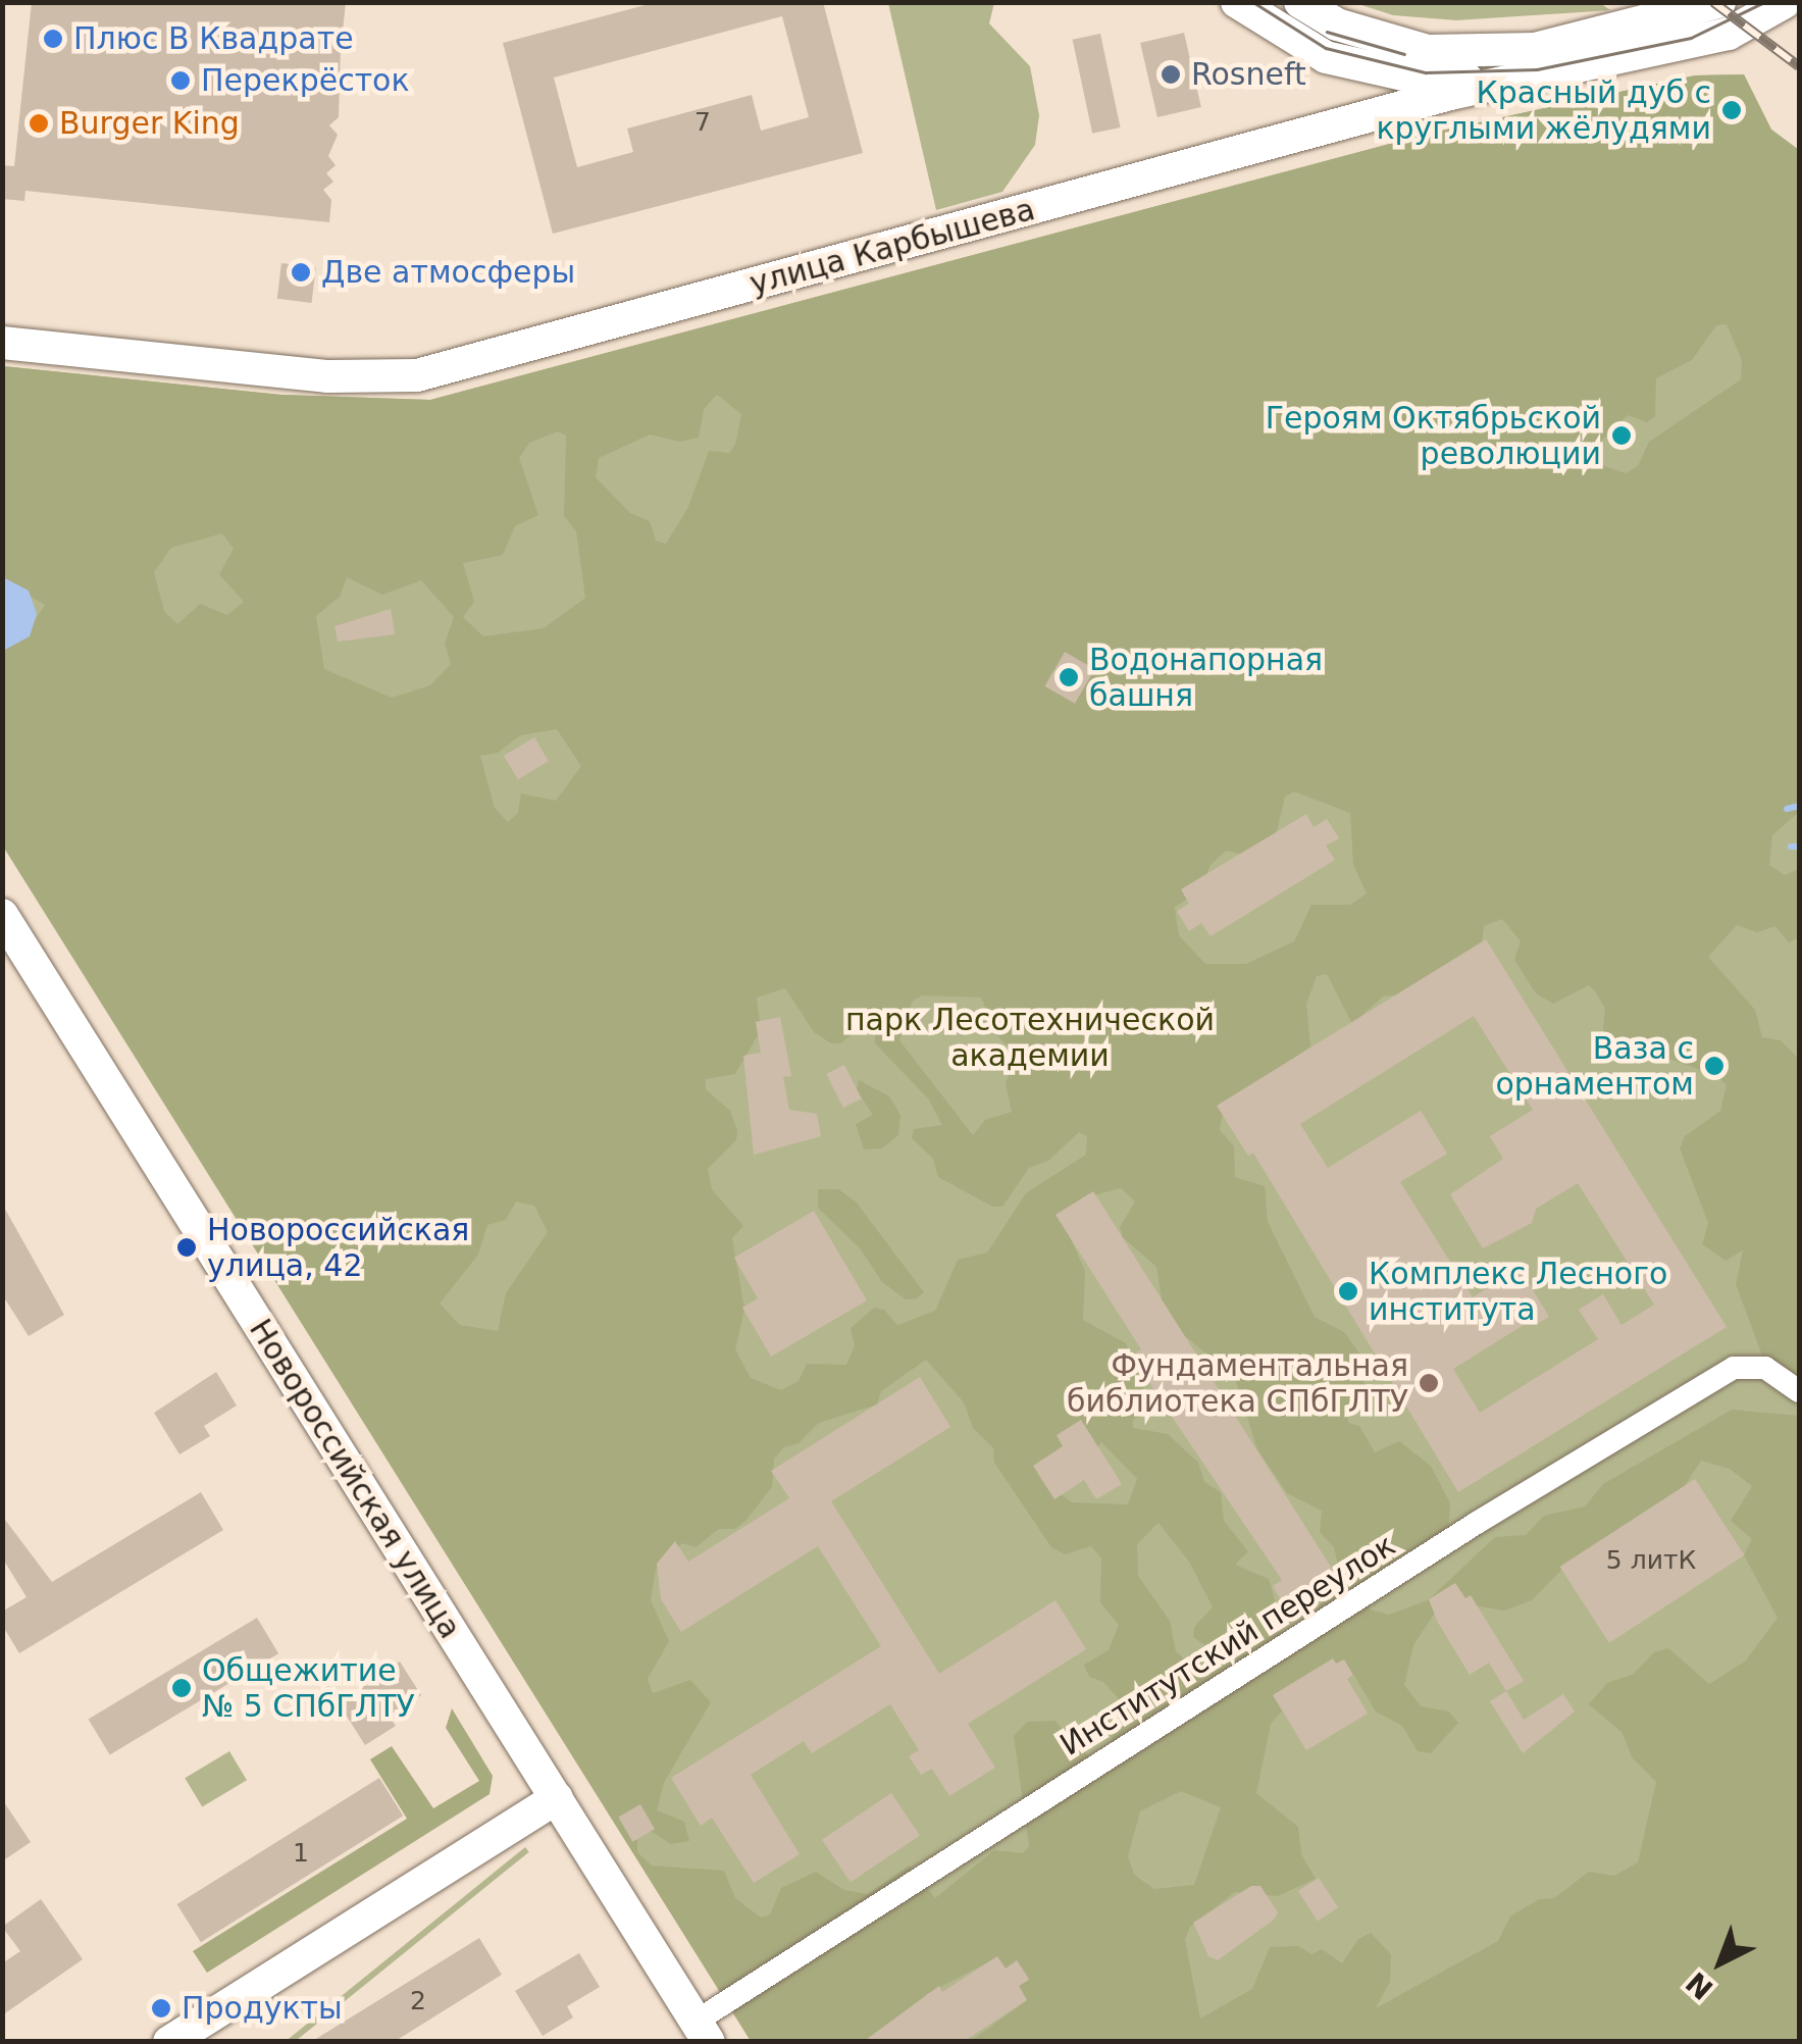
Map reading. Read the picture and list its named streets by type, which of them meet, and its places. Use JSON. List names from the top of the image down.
{
  "streets": {
    "main road": ["улица Карбышева", "Новороссийская улица"],
    "street": ["Институтский переулок"]
  },
  "crossings": [
    ["Новороссийская улица", "Институтский переулок"]
  ],
  "parks": ["парк Лесотехнической академии"],
  "places": [
    "Плюс В Квадрате",
    "Rosneft",
    "Перекрёсток",
    "Красный дуб с круглыми жёлудями",
    "Burger King",
    "Две атмосферы",
    "Героям Октябрьской революции",
    "Водонапорная башня",
    "Ваза с орнаментом",
    "Новороссийская улица, 42",
    "Комплекс Лесного института",
    "Фундаментальная библиотека СПбГЛТУ",
    "Общежитие № 5 СПбГЛТУ",
    "Продукты"
  ],
  "house_numbers": [
    "7",
    "5 литК",
    "1",
    "2"
  ],
  "north": "bottom left"
}
